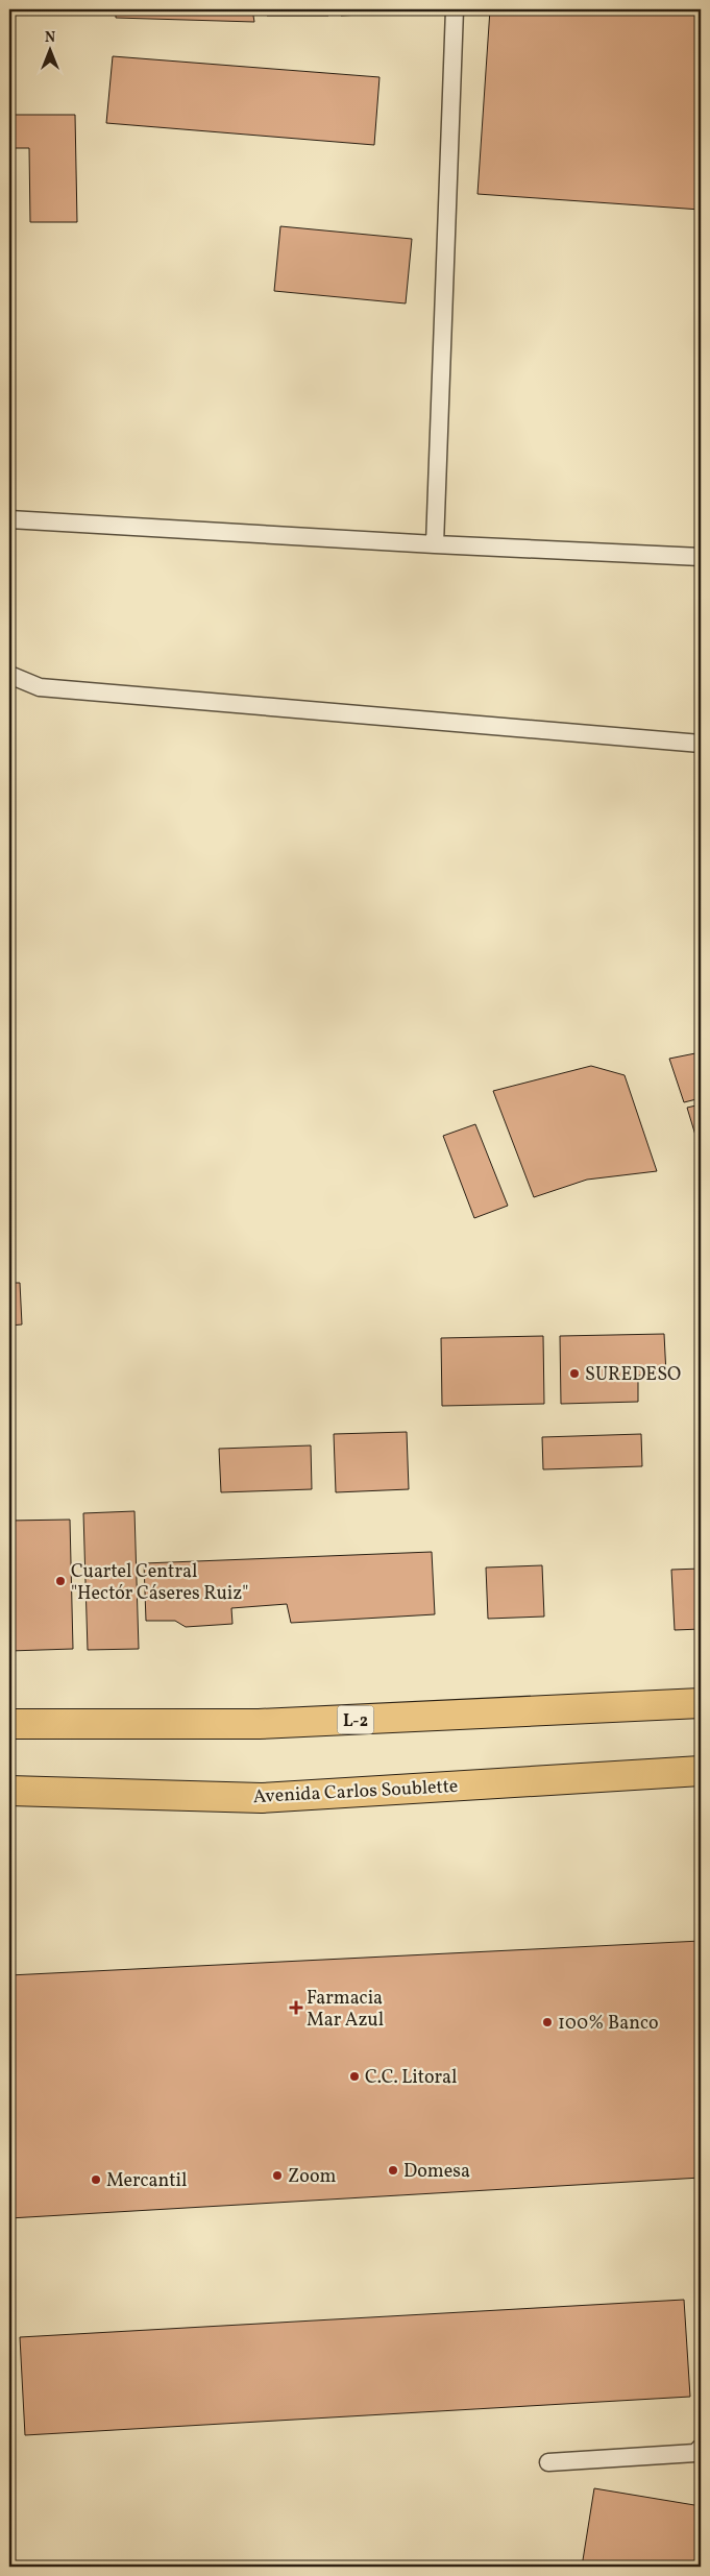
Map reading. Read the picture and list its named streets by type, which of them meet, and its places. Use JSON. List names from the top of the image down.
{
  "streets": {
    "main road": ["L-2", "Avenida Carlos Soublette"]
  },
  "places": {
    "other": [
      "SUREDESO",
      "Cuartel Central \"Hectór Cáseres Ruiz\"",
      "100% Banco",
      "C.C. Litoral",
      "Domesa",
      "Zoom",
      "Mercantil"
    ],
    "health": ["Farmacia Mar Azul"]
  },
  "north": "top"
}
